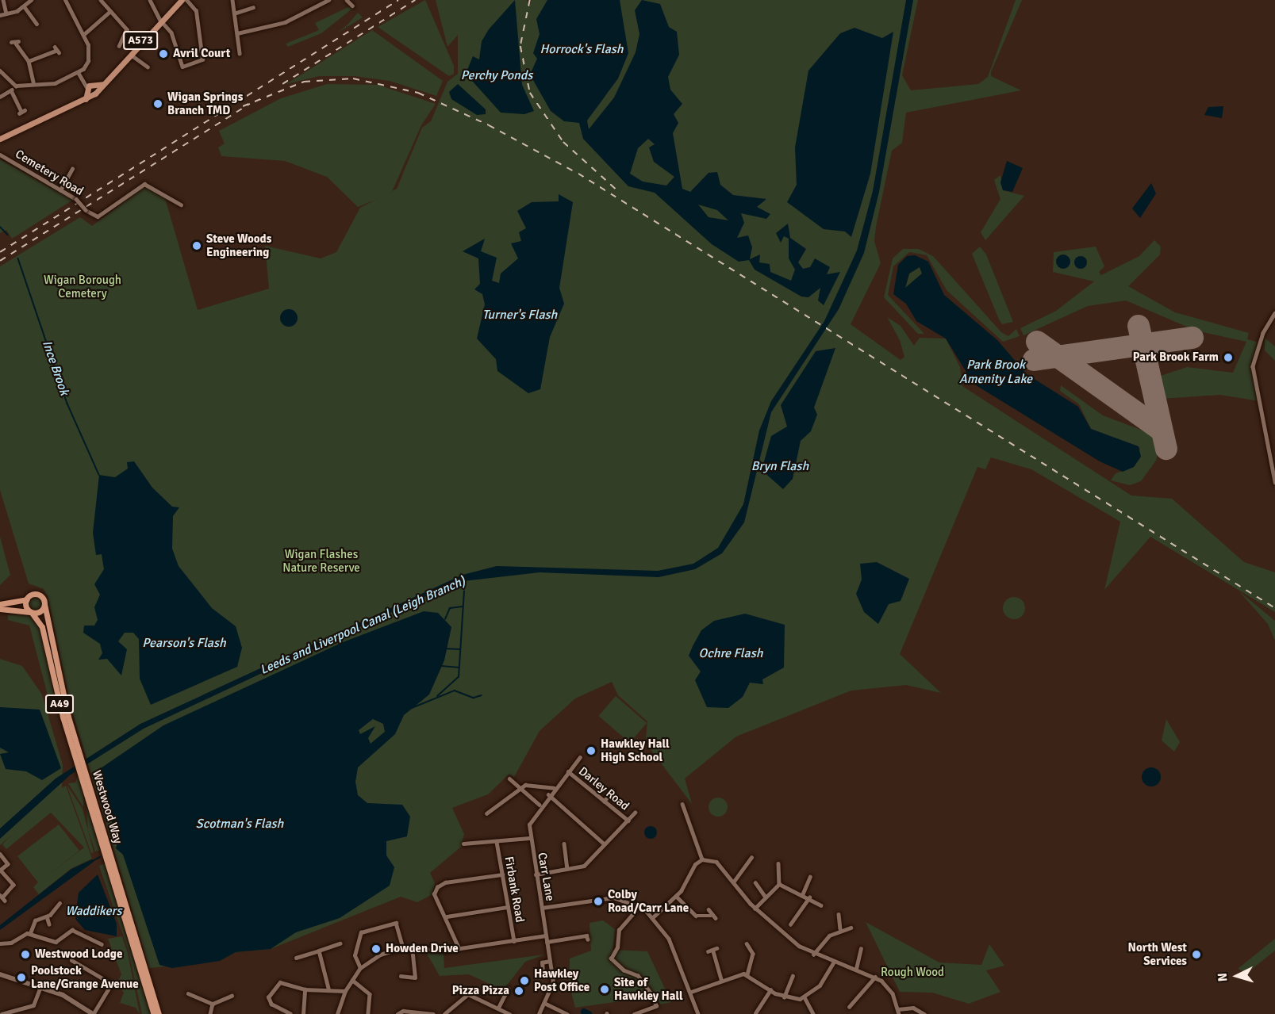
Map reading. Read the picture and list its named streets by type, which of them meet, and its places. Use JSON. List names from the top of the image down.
{
  "streets": {
    "highway": ["A49", "Westwood Way"],
    "main road": ["A573"],
    "street": [
      "Cemetery Road",
      "Darley Road",
      "Carr Lane",
      "Firbank Road"
    ]
  },
  "crossings": [
    ["A49", "Westwood Way"],
    ["Darley Road", "Carr Lane"]
  ],
  "water": [
    "Horrock's Flash",
    "Perchy Ponds",
    "Turner's Flash",
    "Park Brook Amenity Lake",
    "Ince Brook",
    "Bryn Flash",
    "Leeds and Liverpool Canal (Leigh Branch)",
    "Pearson's Flash",
    "Ochre Flash",
    "Scotman's Flash",
    "Waddikers"
  ],
  "parks": ["Wigan Borough Cemetery", "Wigan Flashes Nature Reserve", "Rough Wood"],
  "places": [
    "Avril Court",
    "Wigan Springs Branch TMD",
    "Steve Woods Engineering",
    "Park Brook Farm",
    "Hawkley Hall High School",
    "Colby Road/Carr Lane",
    "Howden Drive",
    "Westwood Lodge",
    "North West Services",
    "Poolstock Lane/Grange Avenue",
    "Hawkley Post Office",
    "Site of Hawkley Hall",
    "Pizza Pizza"
  ],
  "north": "left"
}
